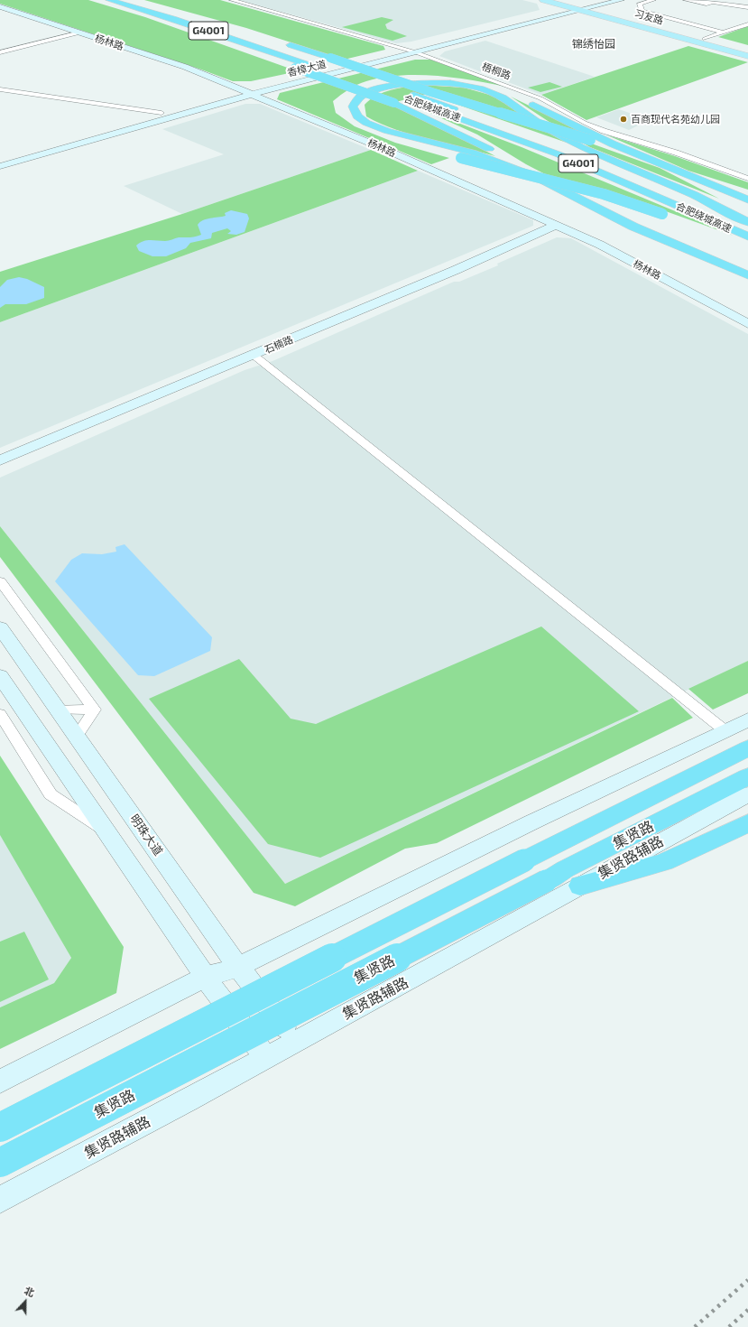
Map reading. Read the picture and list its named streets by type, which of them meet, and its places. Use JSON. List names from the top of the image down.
{
  "streets": {
    "highway": ["G4001", "合肥绕城高速", "集贤路"],
    "main road": ["习友路"],
    "street": [
      "杨林路",
      "香樟大道",
      "梧桐路",
      "石楠路",
      "明珠大道",
      "集贤路辅路"
    ]
  },
  "crossings": [
    ["习友路", "香樟大道"],
    ["杨林路", "香樟大道"],
    ["杨林路", "石楠路"],
    ["香樟大道", "梧桐路"],
    ["明珠大道", "集贤路辅路"]
  ],
  "districts": ["锦绣怡园"],
  "places": ["百商现代名苑幼儿园"],
  "north": "top"
}
